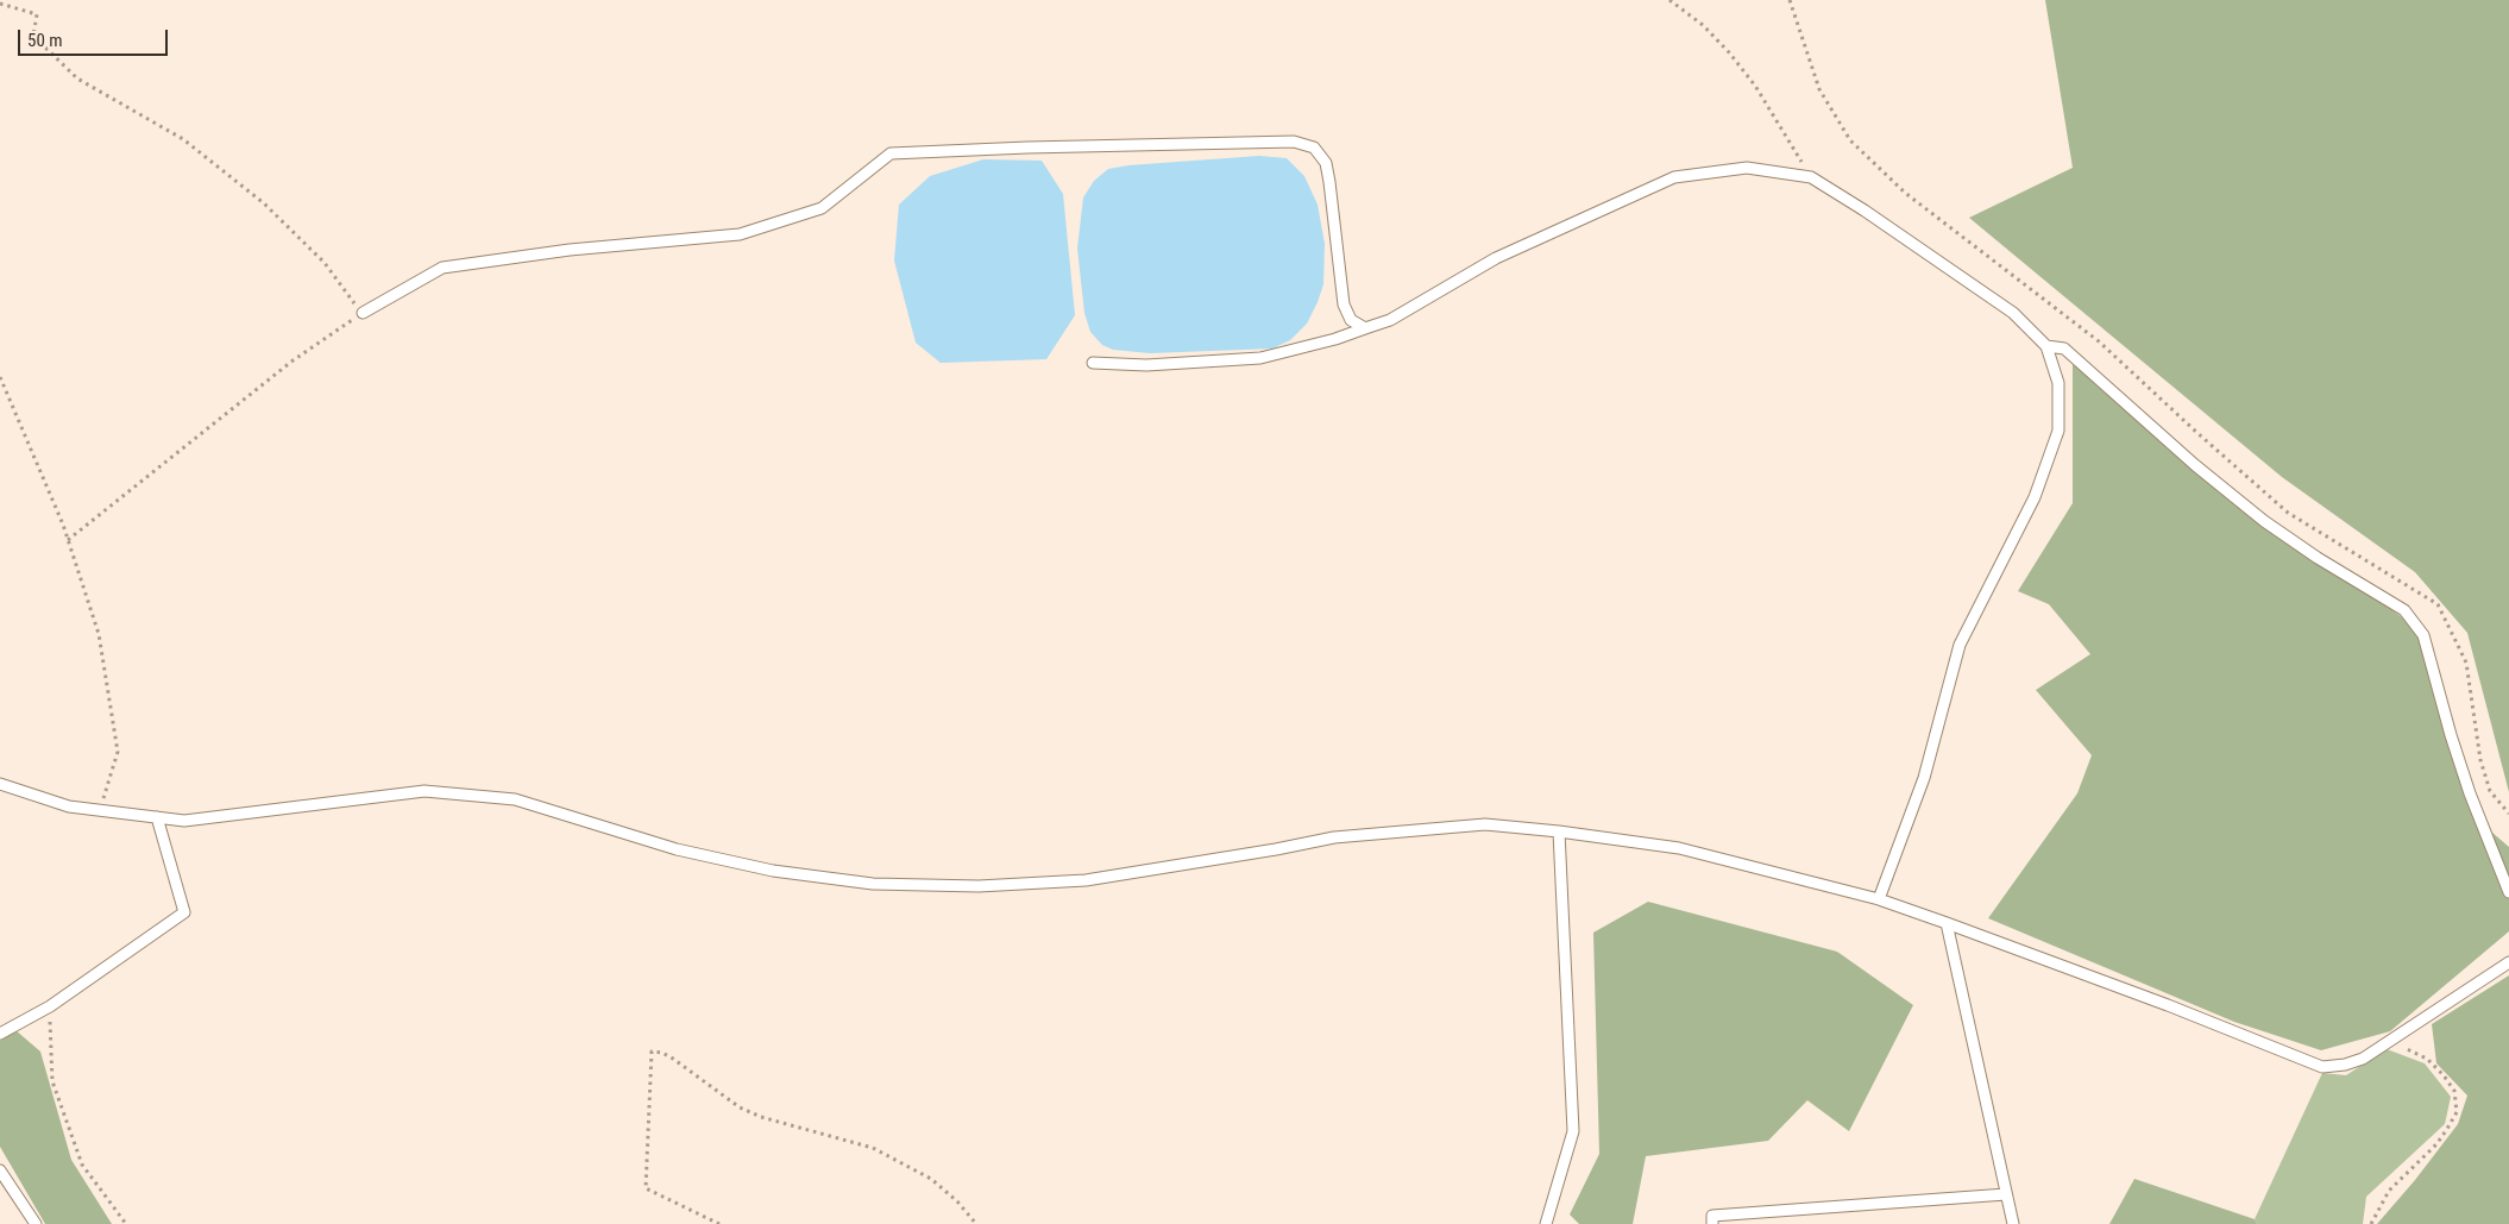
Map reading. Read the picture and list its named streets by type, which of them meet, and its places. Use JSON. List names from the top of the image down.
{
  "scale_bar": "50 m"
}
